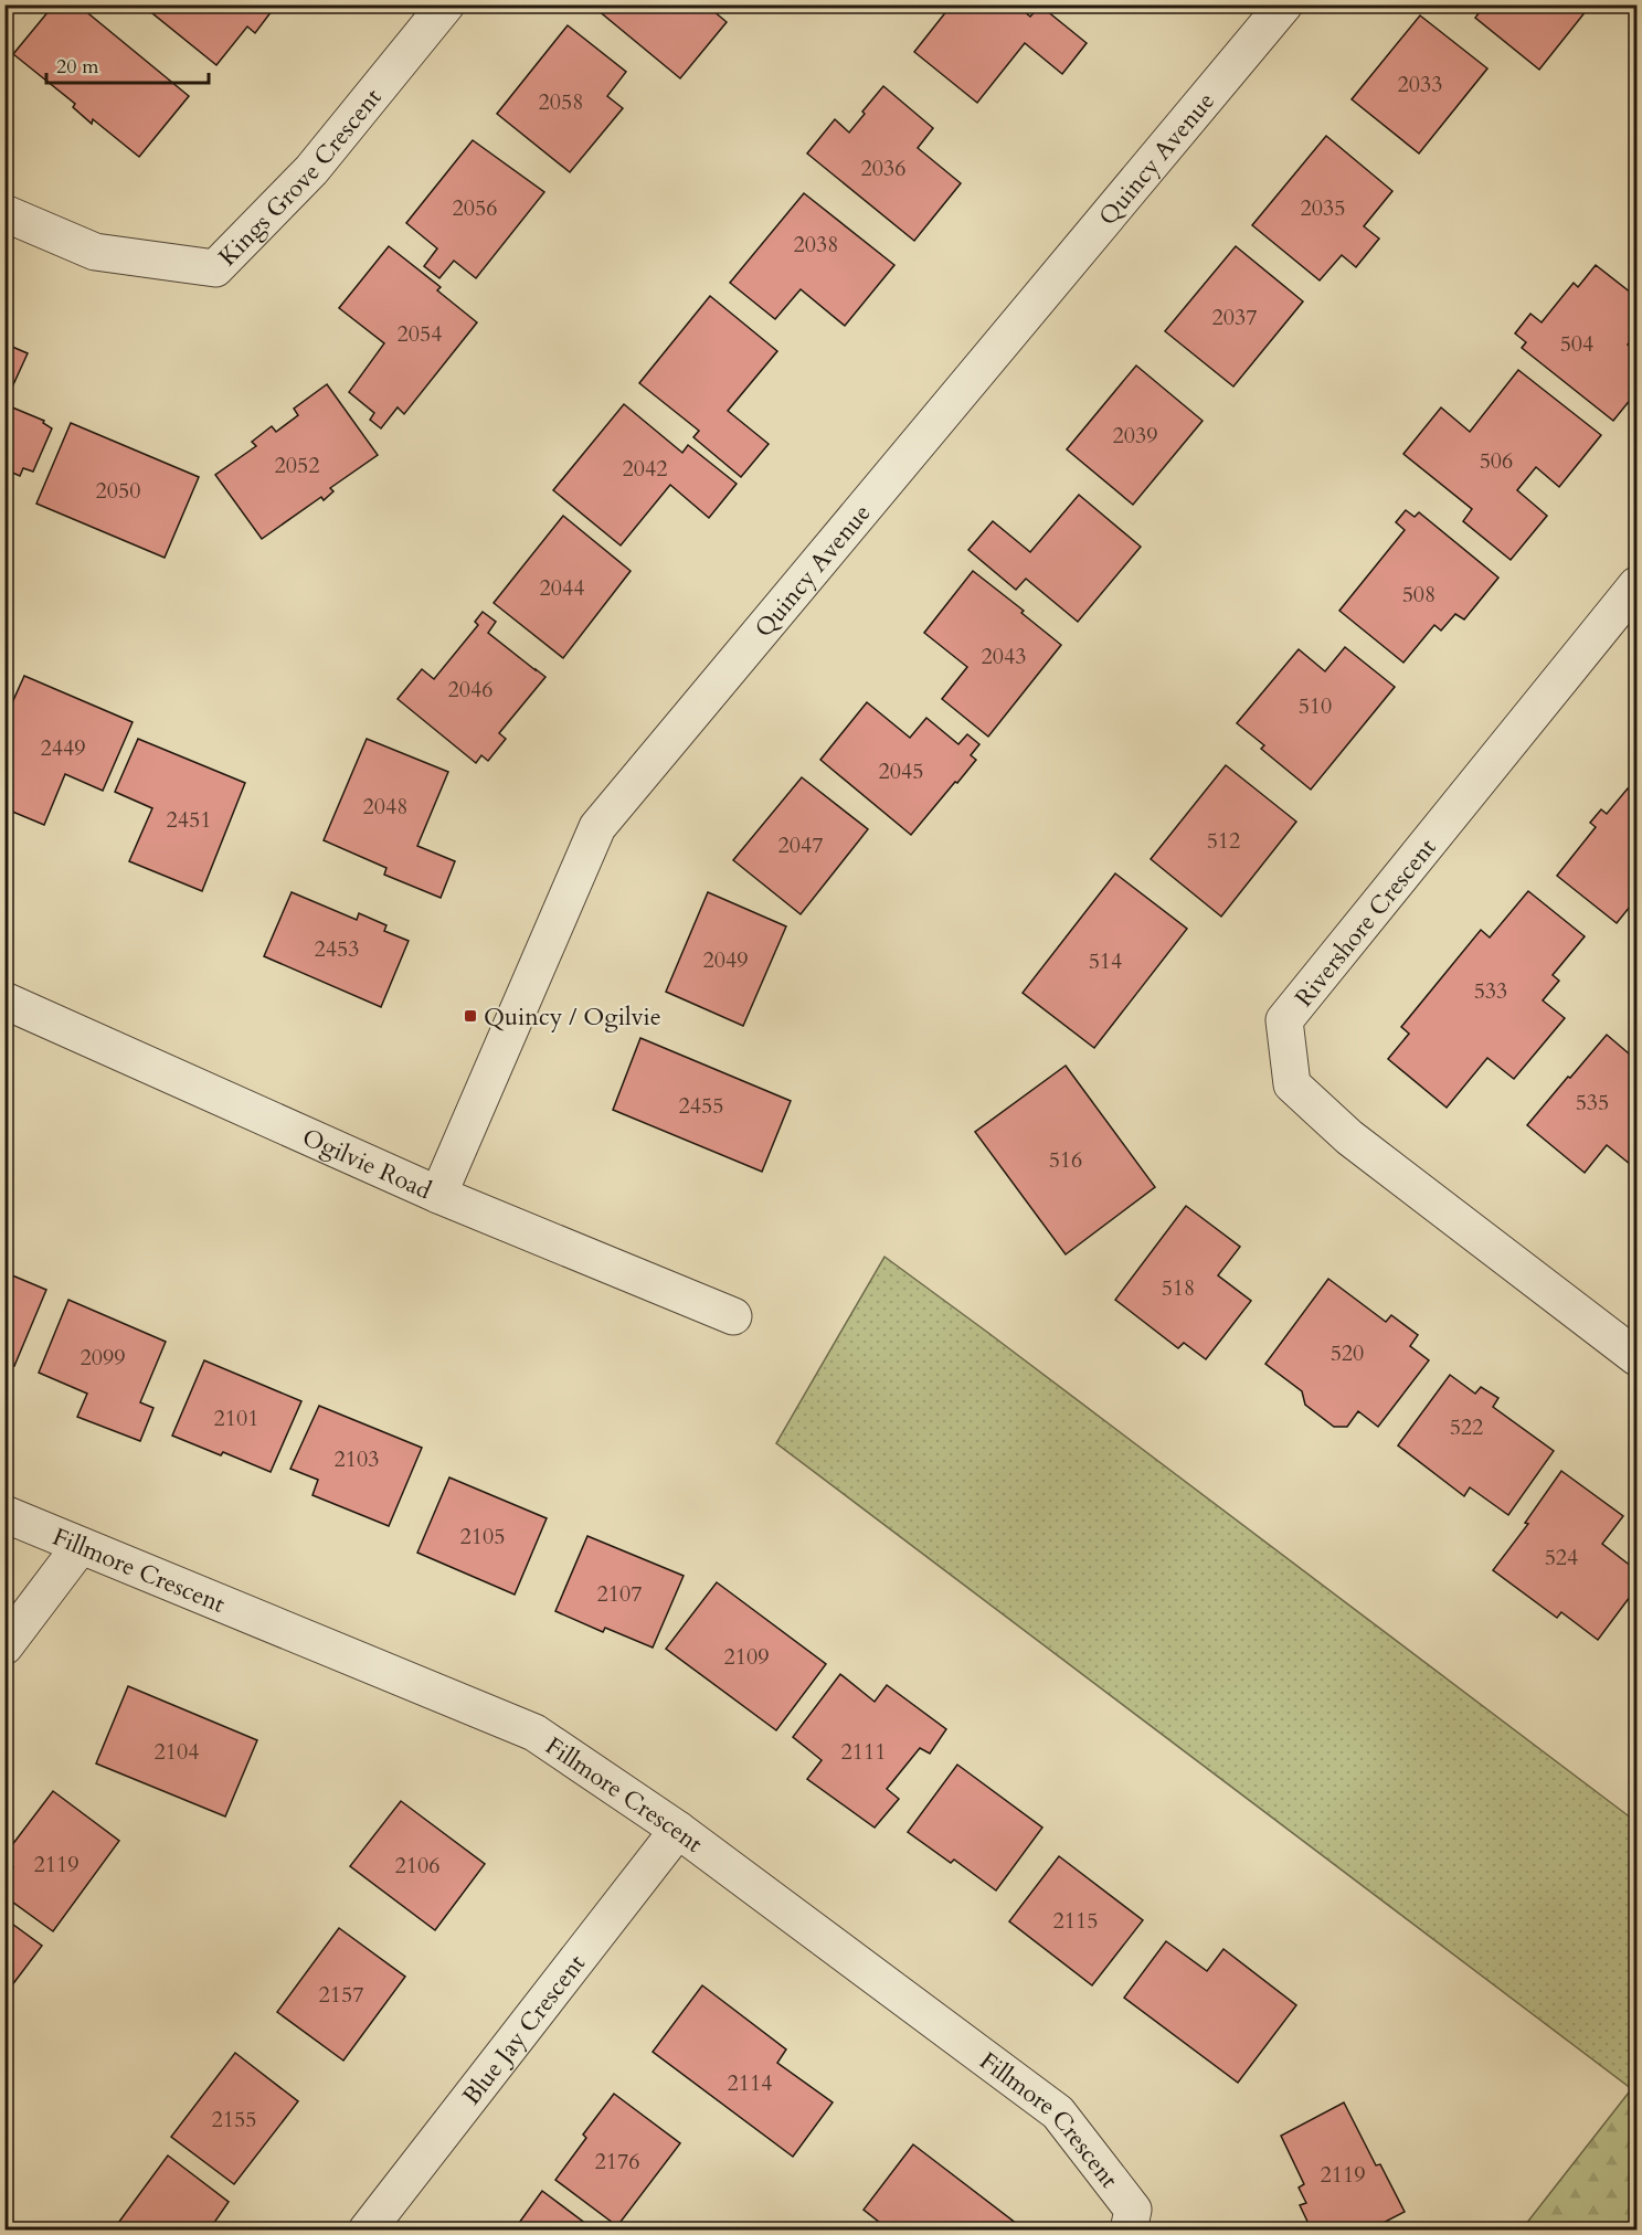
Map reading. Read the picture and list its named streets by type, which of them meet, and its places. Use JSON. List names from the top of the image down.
{
  "streets": {
    "street": [
      "Quincy Avenue",
      "Kings Grove Crescent",
      "Rivershore Crescent",
      "Ogilvie Road",
      "Fillmore Crescent",
      "Blue Jay Crescent"
    ]
  },
  "crossings": [
    ["Quincy Avenue", "Ogilvie Road"],
    ["Fillmore Crescent", "Blue Jay Crescent"]
  ],
  "places": {
    "transit": ["Quincy / Ogilvie"]
  },
  "house_numbers": [
    "2033",
    "2058",
    "2036",
    "2056",
    "2035",
    "2038",
    "2037",
    "2054",
    "504",
    "2039",
    "506",
    "2052",
    "2042",
    "2050",
    "2044",
    "508",
    "2043",
    "2046",
    "510",
    "2449",
    "2045",
    "2048",
    "2451",
    "512",
    "2047",
    "2453",
    "2049",
    "514",
    "533",
    "535",
    "2455",
    "516",
    "518",
    "520",
    "2099",
    "2101",
    "522",
    "2103",
    "2105",
    "524",
    "2107",
    "2109",
    "2104",
    "2111",
    "2119",
    "2106",
    "2115",
    "2157",
    "2114",
    "2155",
    "2176",
    "2119"
  ],
  "scale_bar": "20 m"
}
